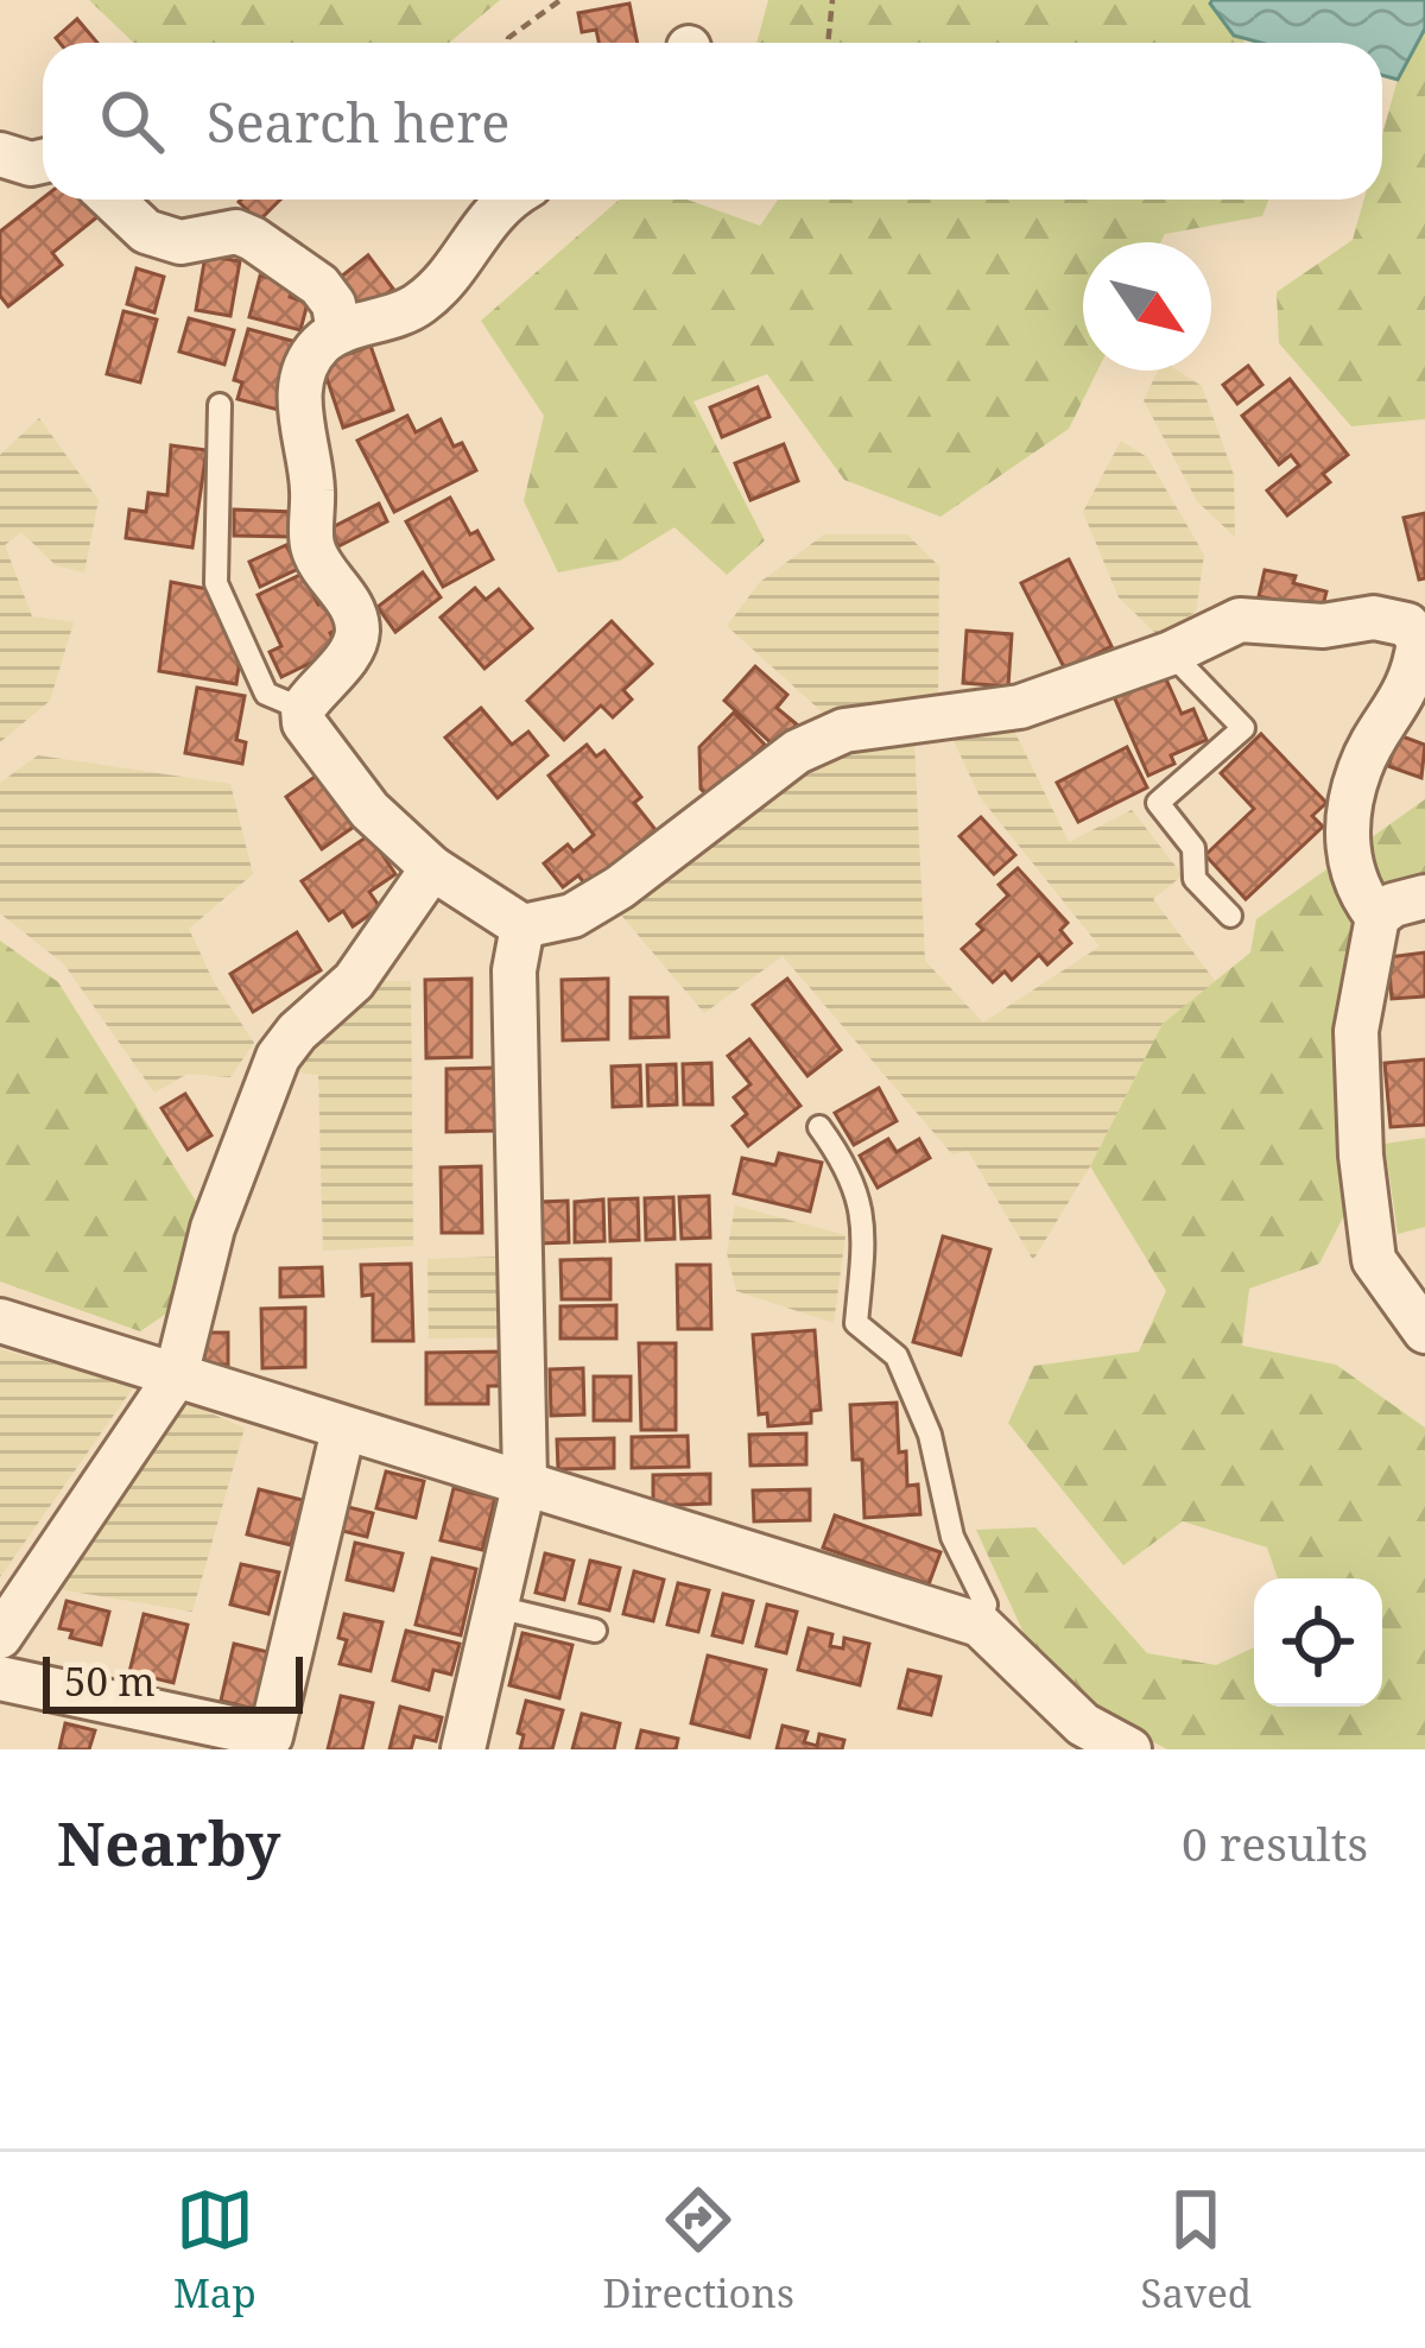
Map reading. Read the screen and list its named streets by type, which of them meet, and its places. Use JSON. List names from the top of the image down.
{
  "scale_bar": "50 m",
  "north": "bottom right",
  "page": {
    "search": "Search here",
    "scale": "50 m",
    "heading": ["Nearby", "0 results"],
    "nav": ["Map", "Directions", "Saved"]
  }
}
